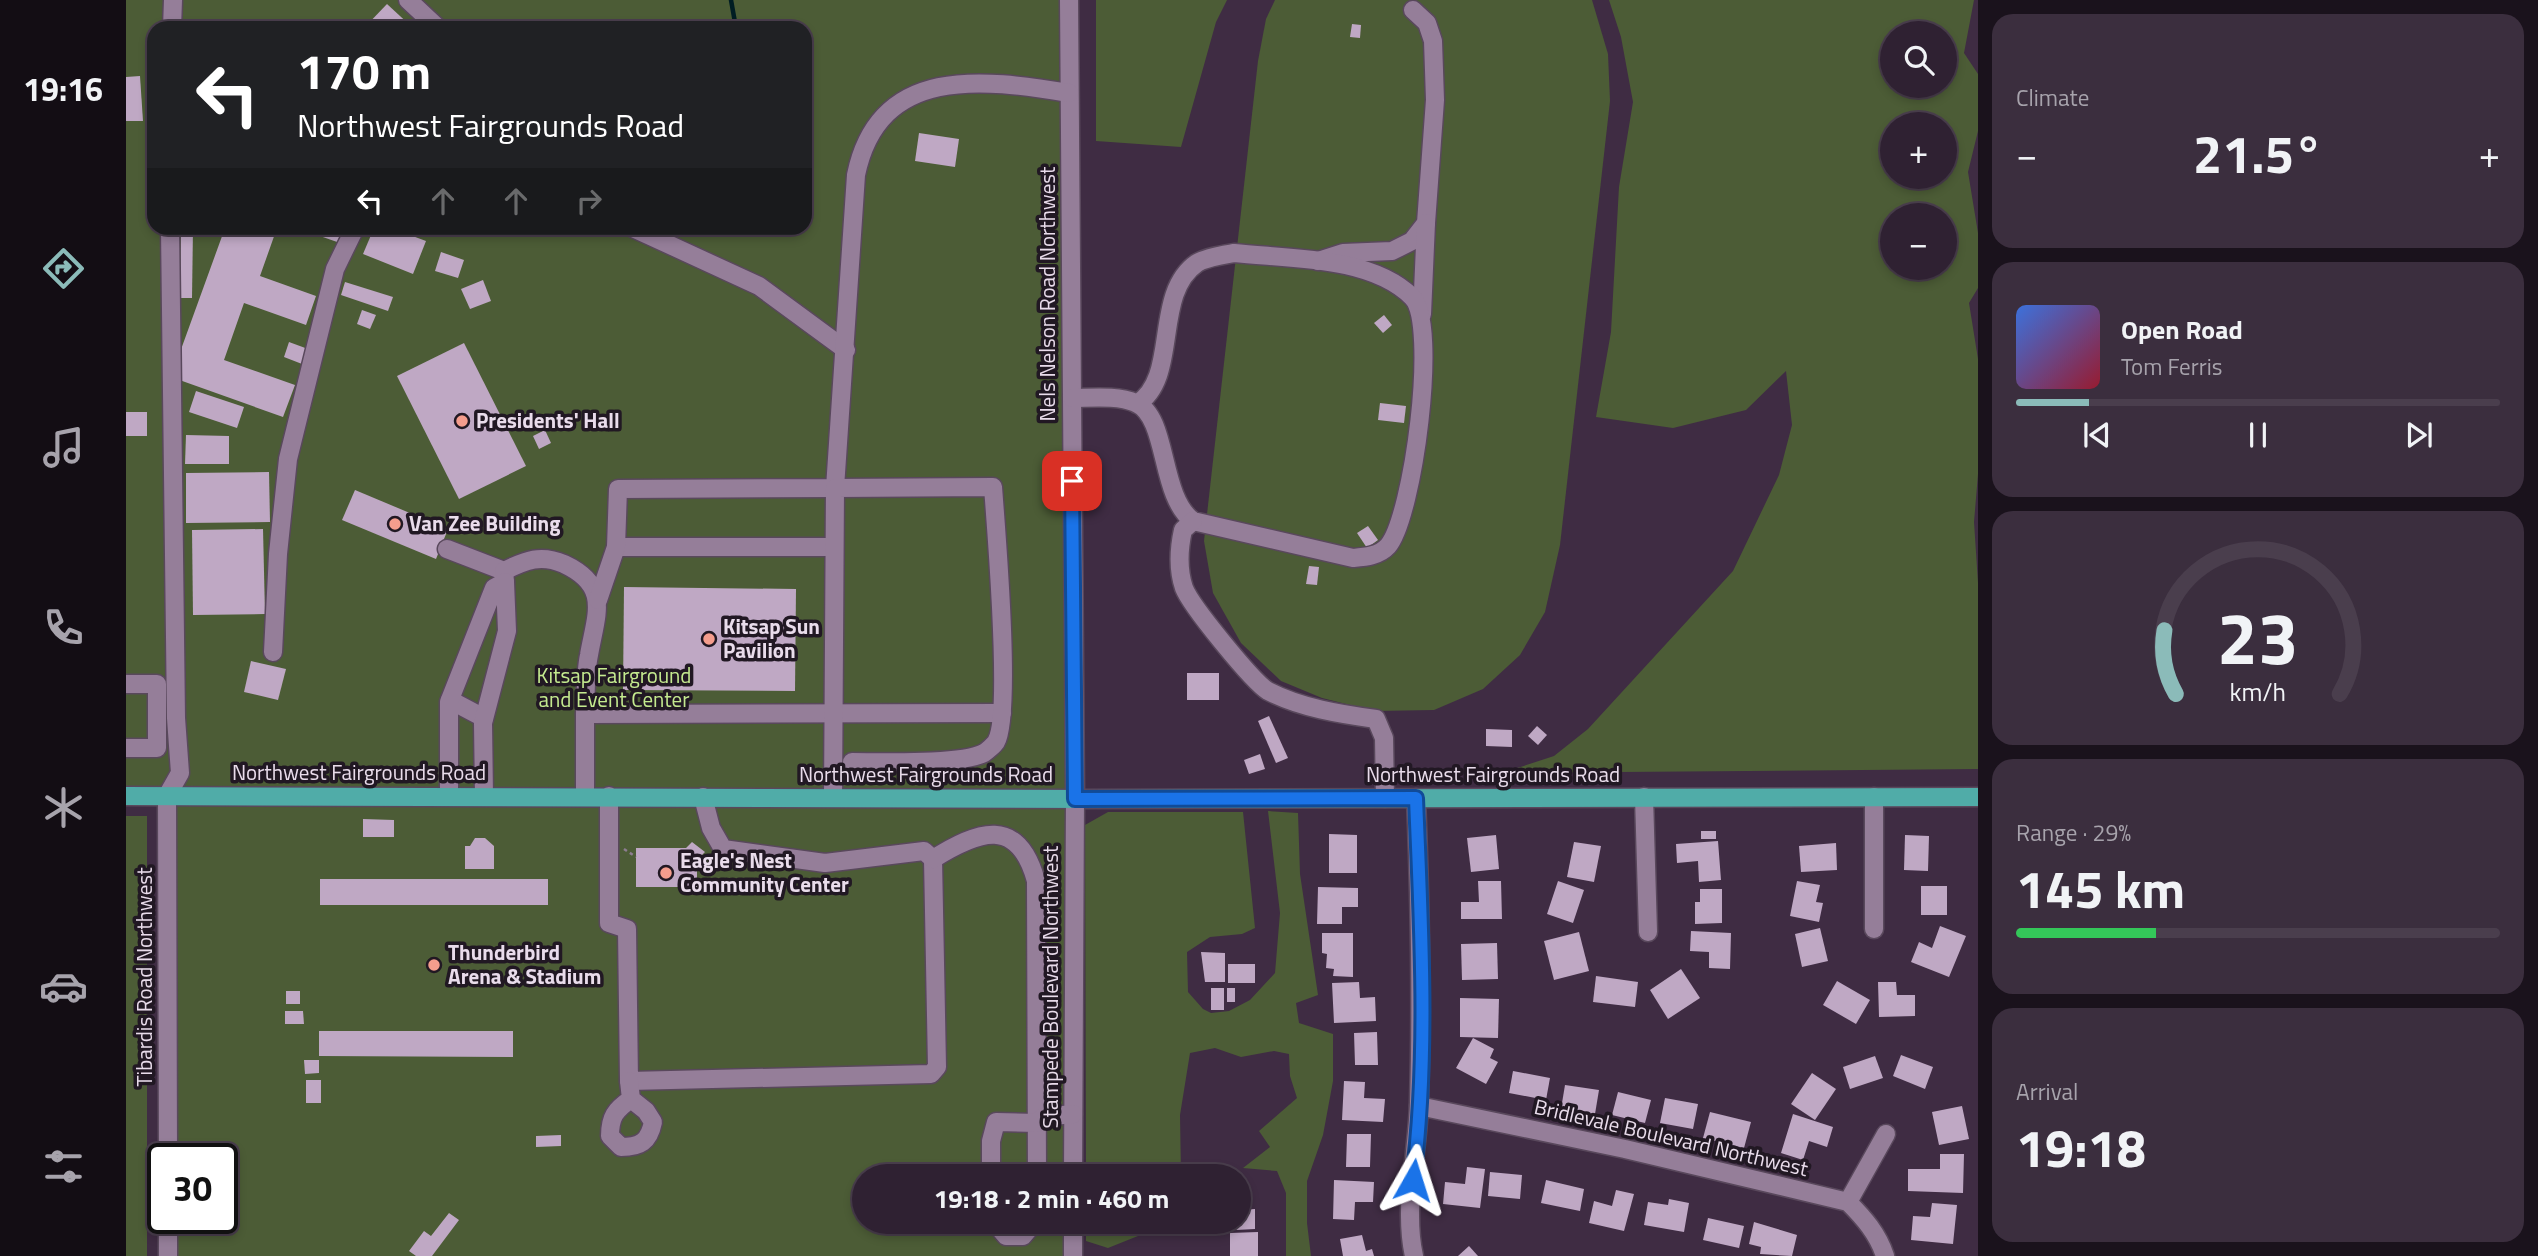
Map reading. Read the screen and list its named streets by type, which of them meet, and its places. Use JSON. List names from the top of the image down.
{
  "streets": {
    "main road": ["Northwest Fairgrounds Road"],
    "street": [
      "Nels Nelson Road Northwest",
      "Tibardis Road Northwest",
      "Stampede Boulevard Northwest",
      "Bridlevale Boulevard Northwest"
    ]
  },
  "crossings": [
    ["Nels Nelson Road Northwest", "Northwest Fairgrounds Road"],
    ["Nels Nelson Road Northwest", "Stampede Boulevard Northwest"],
    ["Northwest Fairgrounds Road", "Tibardis Road Northwest"],
    ["Northwest Fairgrounds Road", "Stampede Boulevard Northwest"]
  ],
  "parks": ["Kitsap Fairground and Event Center"],
  "places": [
    "Presidents' Hall",
    "Van Zee Building",
    "Kitsap Sun Pavilion",
    "Eagle's Nest Community Center",
    "Thunderbird Arena & Stadium"
  ],
  "page": {
    "tabs": "19:16",
    "tile": [
      "Climate",
      ["Range · 29%", "145 km"],
      ["Arrival", "19:18"]
    ],
    "map_buttons": ["+", "−"],
    "turn": ["170 m", "Northwest Fairgrounds Road"],
    "heat": ["−", "21.5°", "+"],
    "song": ["Open Road", "Tom Ferris"],
    "limit": "30",
    "trip": "19:18 · 2 min · 460 m",
    "gauge": ["23", "km/h"]
  }
}
